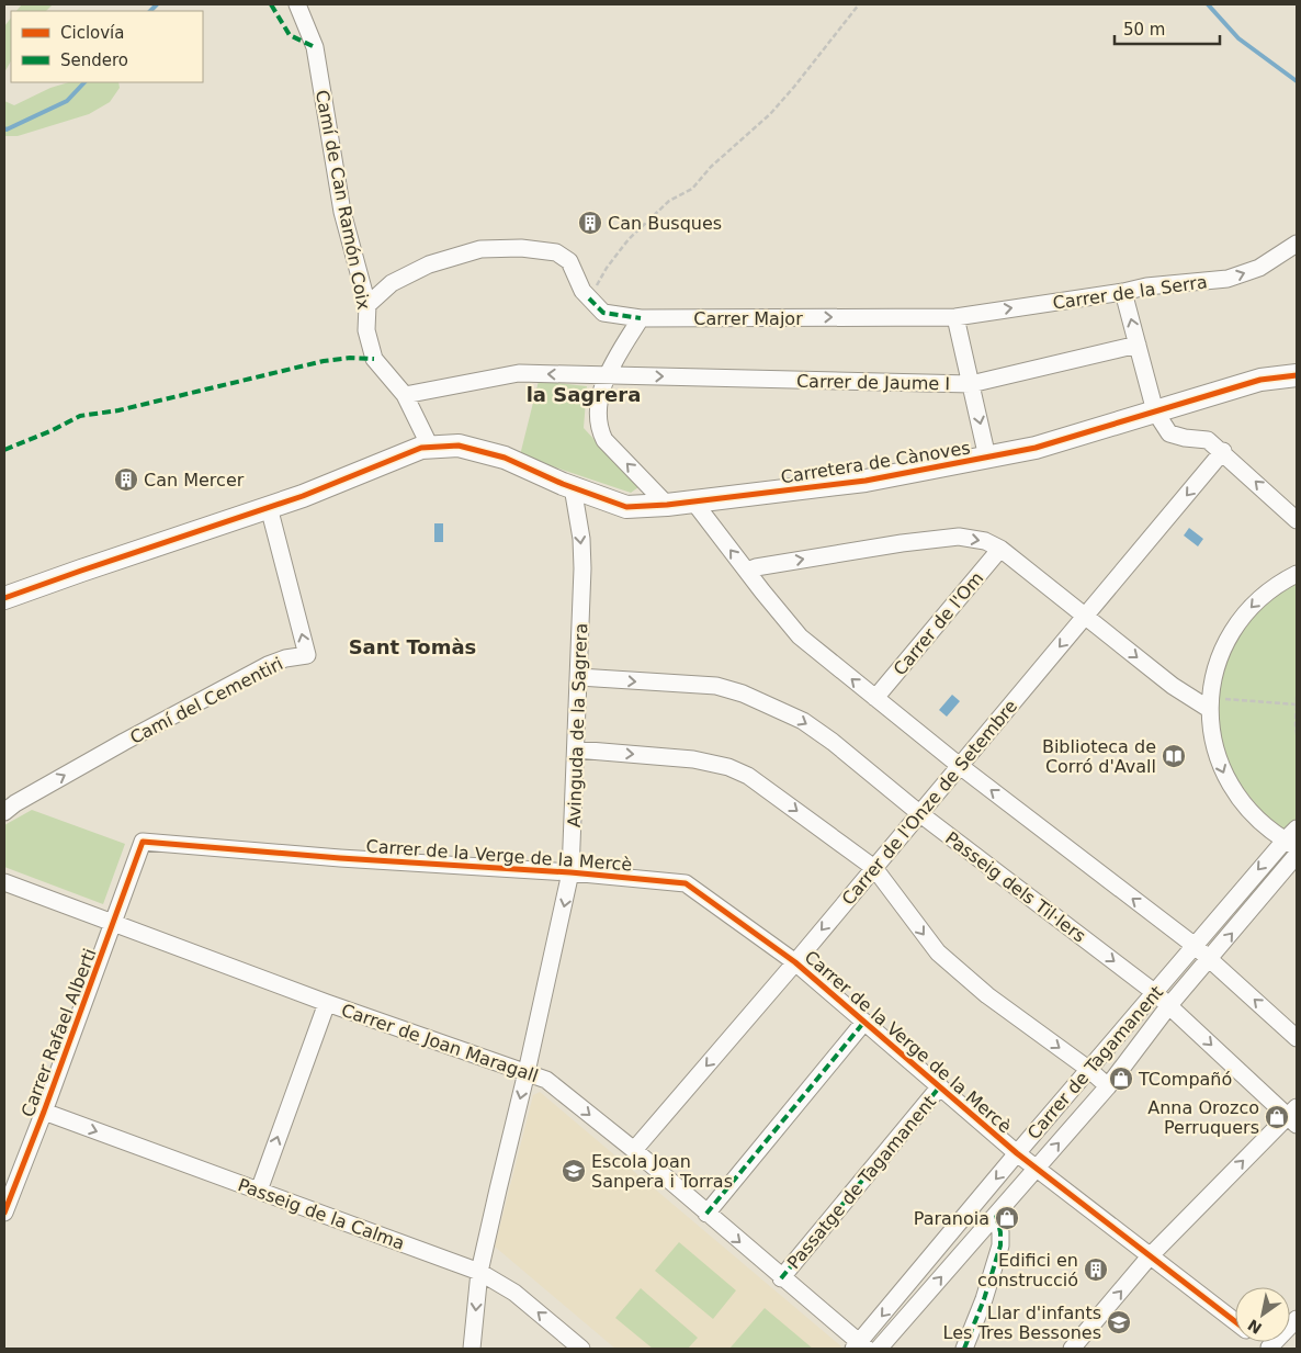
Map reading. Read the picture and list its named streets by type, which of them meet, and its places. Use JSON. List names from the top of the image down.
{
  "streets": {
    "street": [
      "Camí de Can Ramón Coix",
      "Carrer de la Serra",
      "Carrer Major",
      "Carrer de Jaume I",
      "Carretera de Cànoves",
      "Carrer de l'Om",
      "Camí del Cementiri",
      "Avinguda de la Sagrera",
      "Carrer de l'Onze de Setembre",
      "Carrer de la Verge de la Mercè",
      "Passeig dels Til·lers",
      "Carrer Rafael Alberti",
      "Carrer de Joan Maragall",
      "Carrer de Tagamanent",
      "Passatge de Tagamanent",
      "Passeig de la Calma"
    ]
  },
  "crossings": [
    ["Camí de Can Ramón Coix", "Carrer Major"],
    ["Camí de Can Ramón Coix", "Carrer de Jaume I"],
    ["Camí de Can Ramón Coix", "Carretera de Cànoves"],
    ["Carrer de la Serra", "Carrer Major"],
    ["Carretera de Cànoves", "Camí del Cementiri"],
    ["Carretera de Cànoves", "Avinguda de la Sagrera"],
    ["Avinguda de la Sagrera", "Carrer de la Verge de la Mercè"],
    ["Avinguda de la Sagrera", "Passeig dels Til·lers"],
    ["Avinguda de la Sagrera", "Carrer de Joan Maragall"],
    ["Avinguda de la Sagrera", "Passeig de la Calma"],
    ["Carrer de l'Onze de Setembre", "Carrer de la Verge de la Mercè"],
    ["Carrer de l'Onze de Setembre", "Passeig dels Til·lers"],
    ["Carrer de l'Onze de Setembre", "Carrer de Joan Maragall"],
    ["Carrer de la Verge de la Mercè", "Carrer Rafael Alberti"],
    ["Carrer de la Verge de la Mercè", "Carrer de Joan Maragall"],
    ["Carrer de la Verge de la Mercè", "Carrer de Tagamanent"],
    ["Carrer de la Verge de la Mercè", "Passatge de Tagamanent"],
    ["Passeig dels Til·lers", "Carrer de Tagamanent"],
    ["Carrer Rafael Alberti", "Carrer de Joan Maragall"],
    ["Carrer Rafael Alberti", "Passeig de la Calma"],
    ["Carrer de Joan Maragall", "Carrer de Tagamanent"],
    ["Carrer de Joan Maragall", "Passatge de Tagamanent"]
  ],
  "one_way": [
    "Carrer de la Serra",
    "Carrer Major",
    "Camí del Cementiri",
    "Avinguda de la Sagrera"
  ],
  "districts": ["la Sagrera", "Sant Tomàs"],
  "places": {
    "building": ["Can Busques", "Can Mercer", "Edifici en construcció"],
    "library": ["Biblioteca de Corró d'Avall"],
    "shop": ["TCompañó", "Anna Orozco Perruquers", "Paranoia"],
    "school or university": ["Escola Joan Sanpera i Torras", "Llar d'infants Les Tres Bessones"]
  },
  "legend": ["Ciclovía", "Sendero"],
  "scale_bar": "50 m",
  "north": "bottom left"
}
